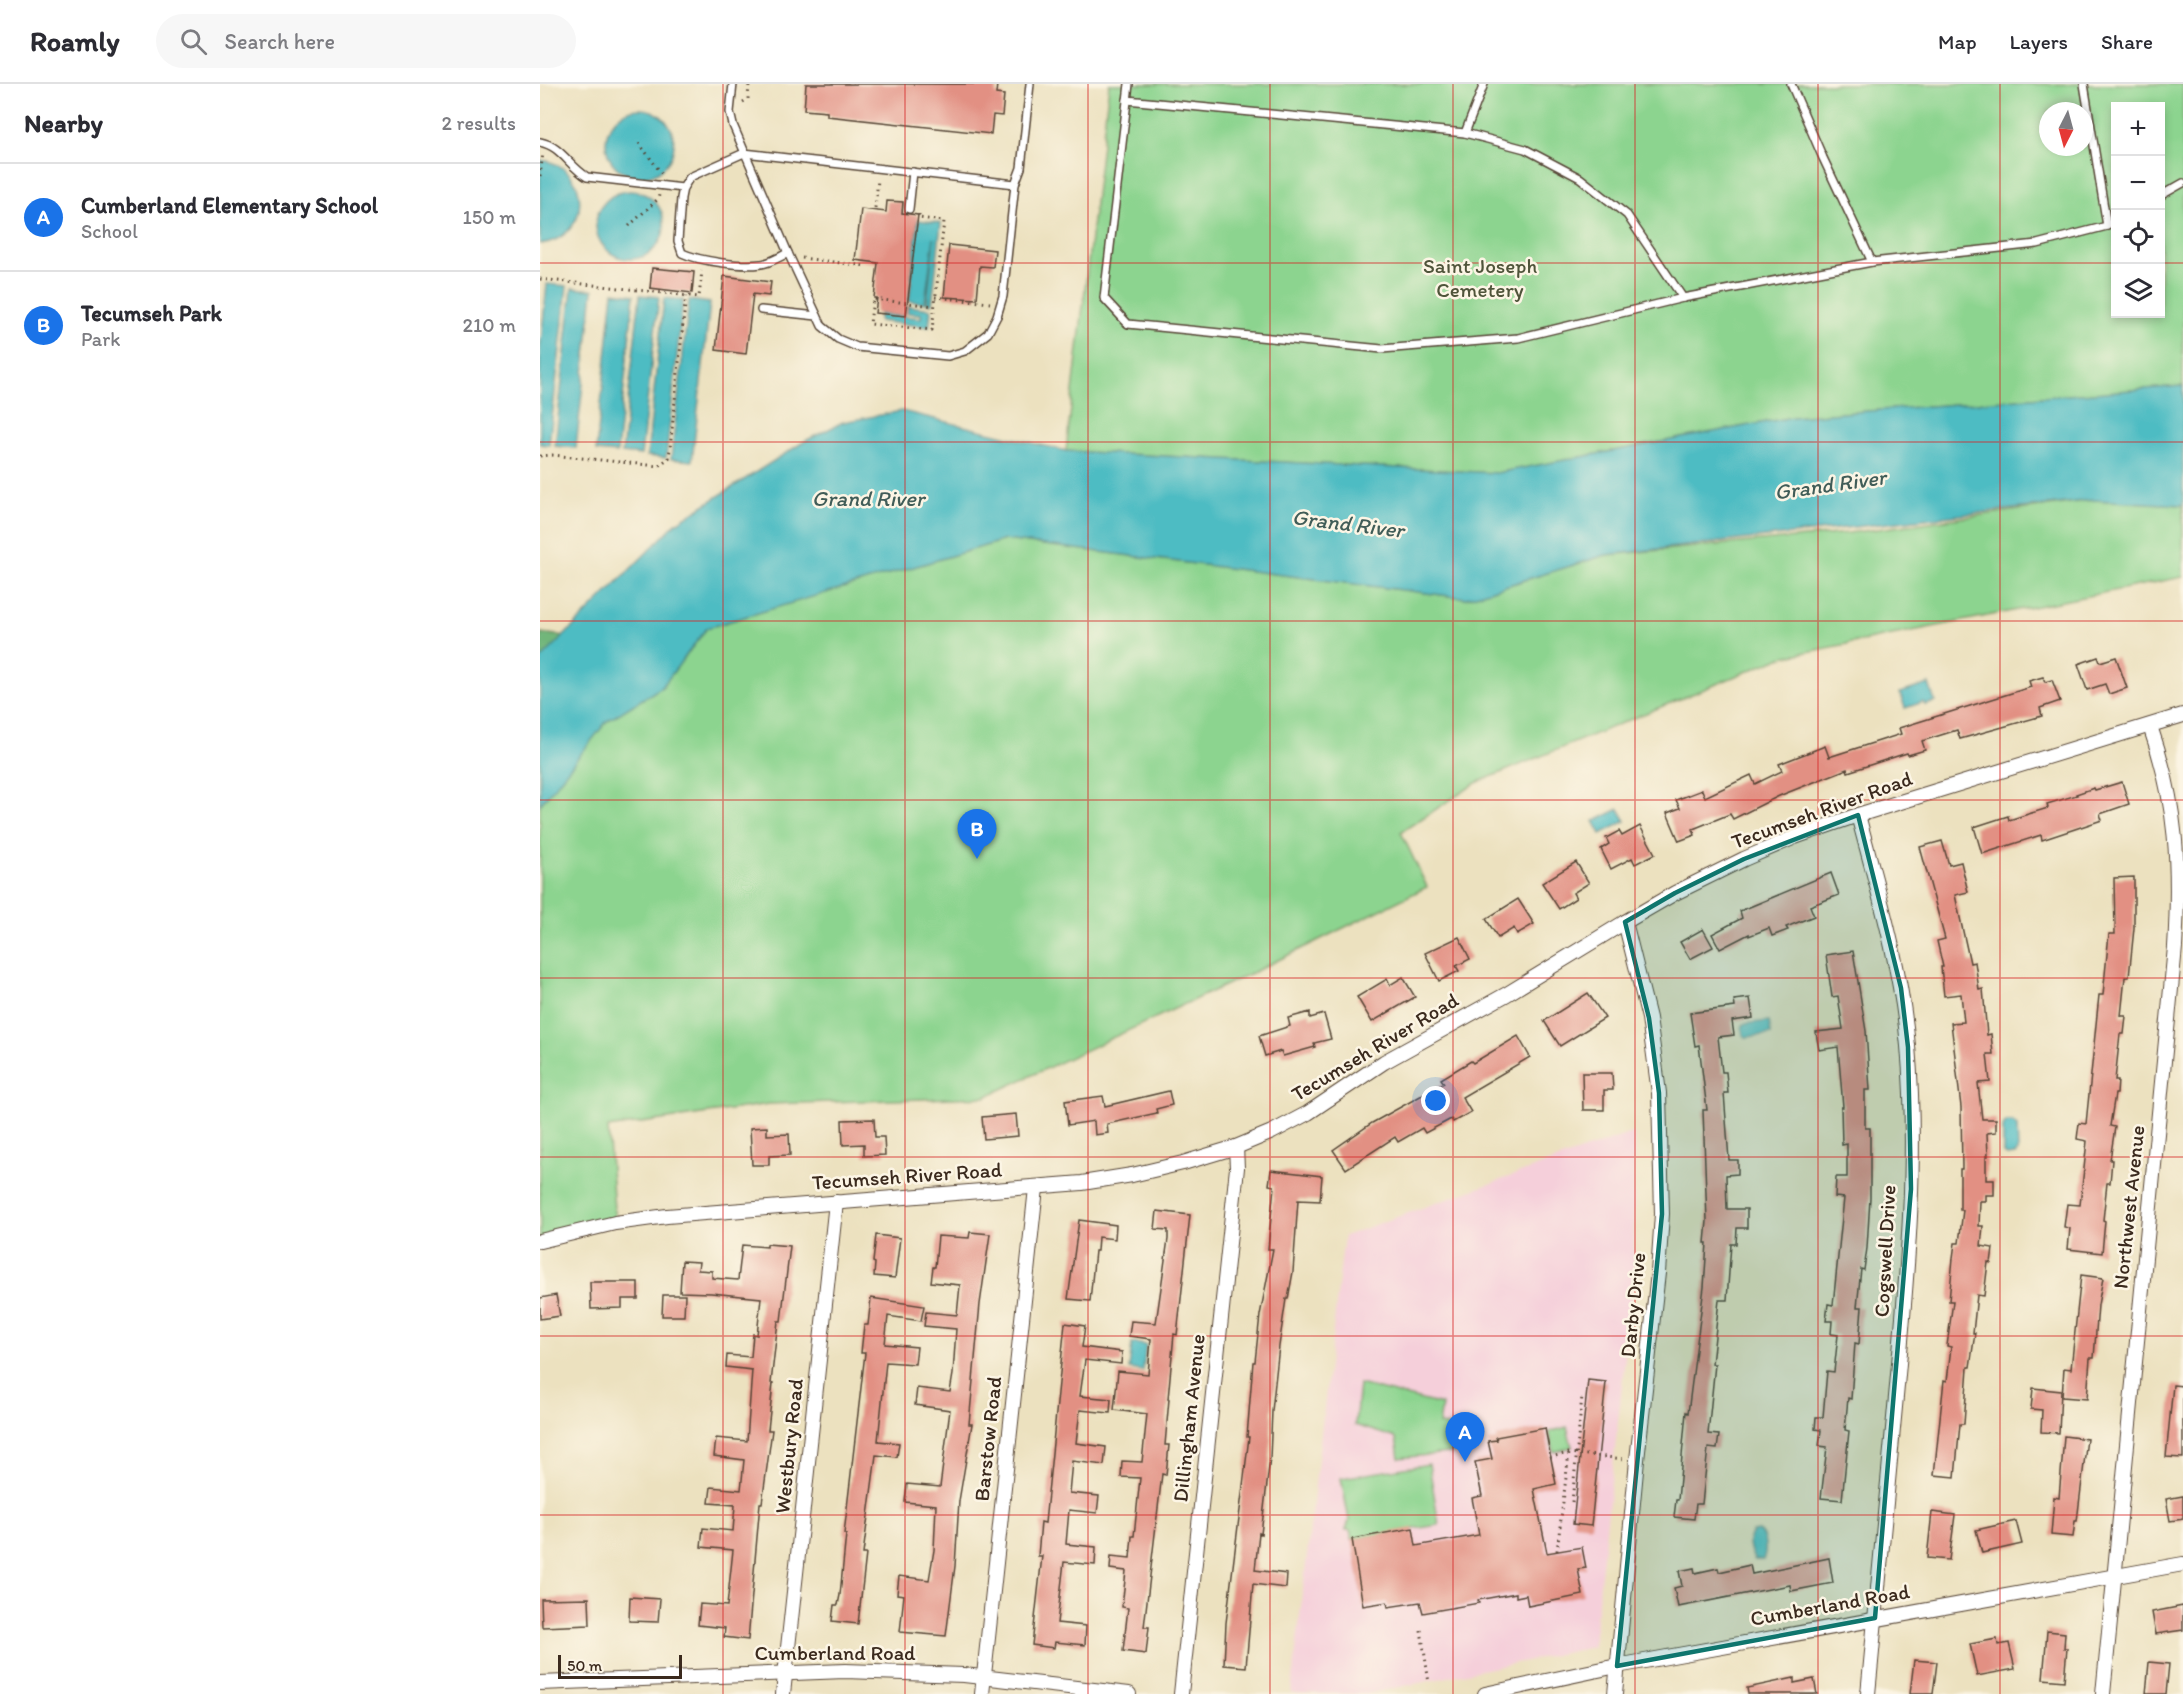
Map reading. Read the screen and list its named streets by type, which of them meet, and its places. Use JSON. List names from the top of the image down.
{
  "streets": {
    "street": [
      "Tecumseh River Road",
      "Northwest Avenue",
      "Cogswell Drive",
      "Darby Drive",
      "Dillingham Avenue",
      "Barstow Road",
      "Westbury Road",
      "Cumberland Road"
    ]
  },
  "crossings": [
    ["Tecumseh River Road", "Northwest Avenue"],
    ["Tecumseh River Road", "Cogswell Drive"],
    ["Tecumseh River Road", "Darby Drive"],
    ["Tecumseh River Road", "Dillingham Avenue"],
    ["Tecumseh River Road", "Barstow Road"],
    ["Tecumseh River Road", "Westbury Road"],
    ["Northwest Avenue", "Cumberland Road"],
    ["Cogswell Drive", "Cumberland Road"],
    ["Darby Drive", "Cumberland Road"],
    ["Barstow Road", "Cumberland Road"],
    ["Westbury Road", "Cumberland Road"]
  ],
  "water": ["Grand River"],
  "parks": ["Saint Joseph Cemetery"],
  "scale_bar": "50 m",
  "north": "bottom",
  "page": {
    "header": "Roamly",
    "search": "Search here",
    "nav": ["Map", "Layers", "Share"],
    "heading": ["Nearby", "2 results"],
    "map_buttons": ["+", "−"],
    "list": [
      {
        "mark": "A",
        "name": "Cumberland Elementary School",
        "note": "School",
        "value": "150 m"
      },
      {
        "mark": "B",
        "name": "Tecumseh Park",
        "note": "Park",
        "value": "210 m"
      }
    ],
    "pins": ["B", "A"],
    "scale": "50 m"
  }
}
